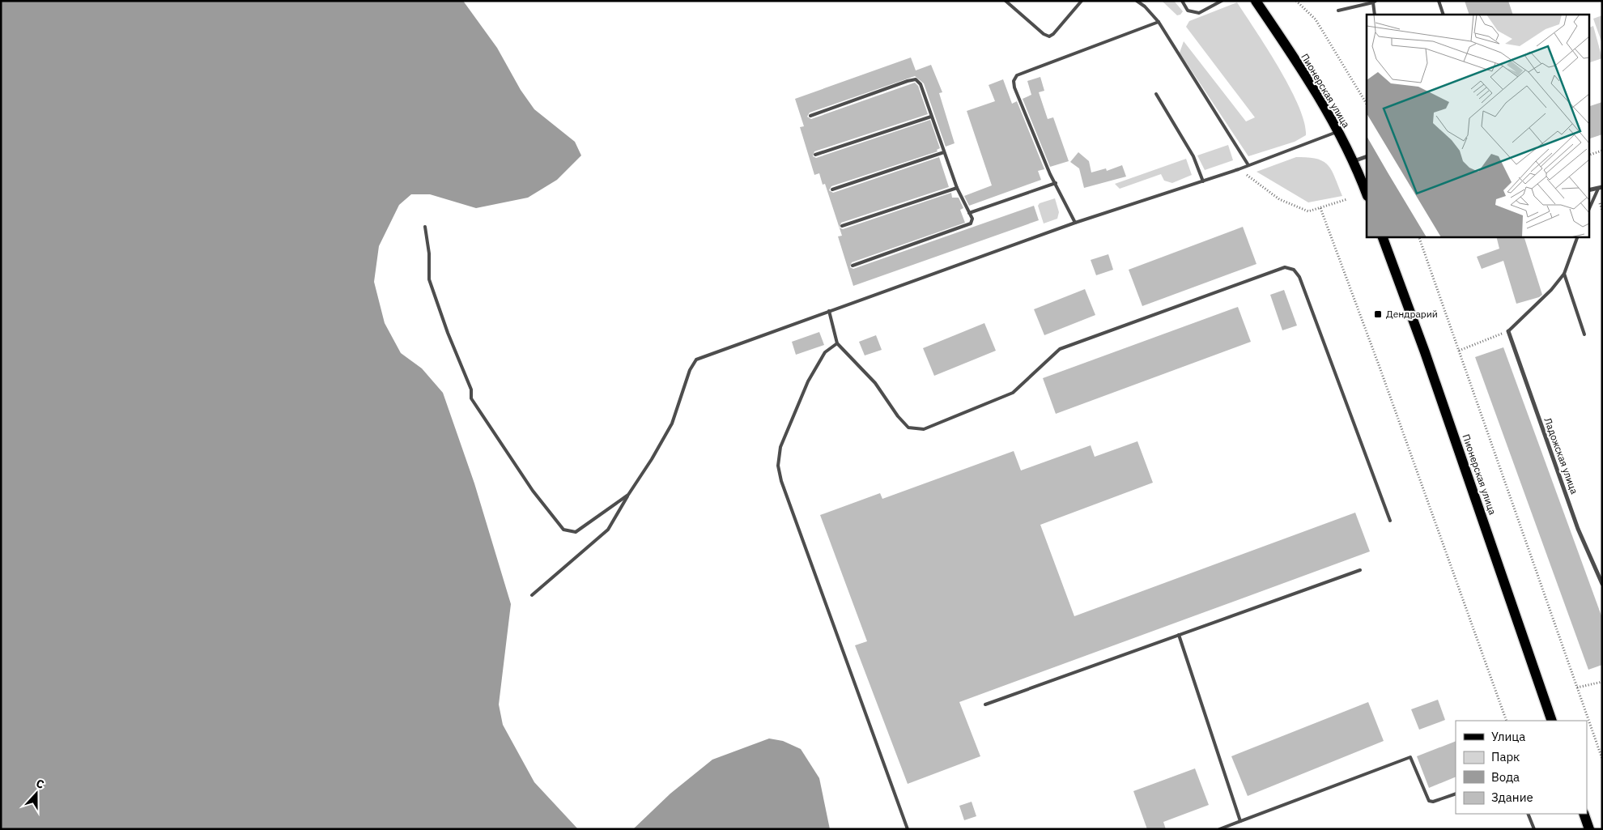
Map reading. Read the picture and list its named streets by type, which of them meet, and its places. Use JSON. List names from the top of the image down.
{
  "streets": {
    "main road": ["Пионерская улица"],
    "street": ["Ладожская улица"]
  },
  "places": {
    "transit": ["Дендрарий"]
  },
  "legend": [
    "Улица",
    "Парк",
    "Вода",
    "Здание"
  ],
  "north": "top"
}
